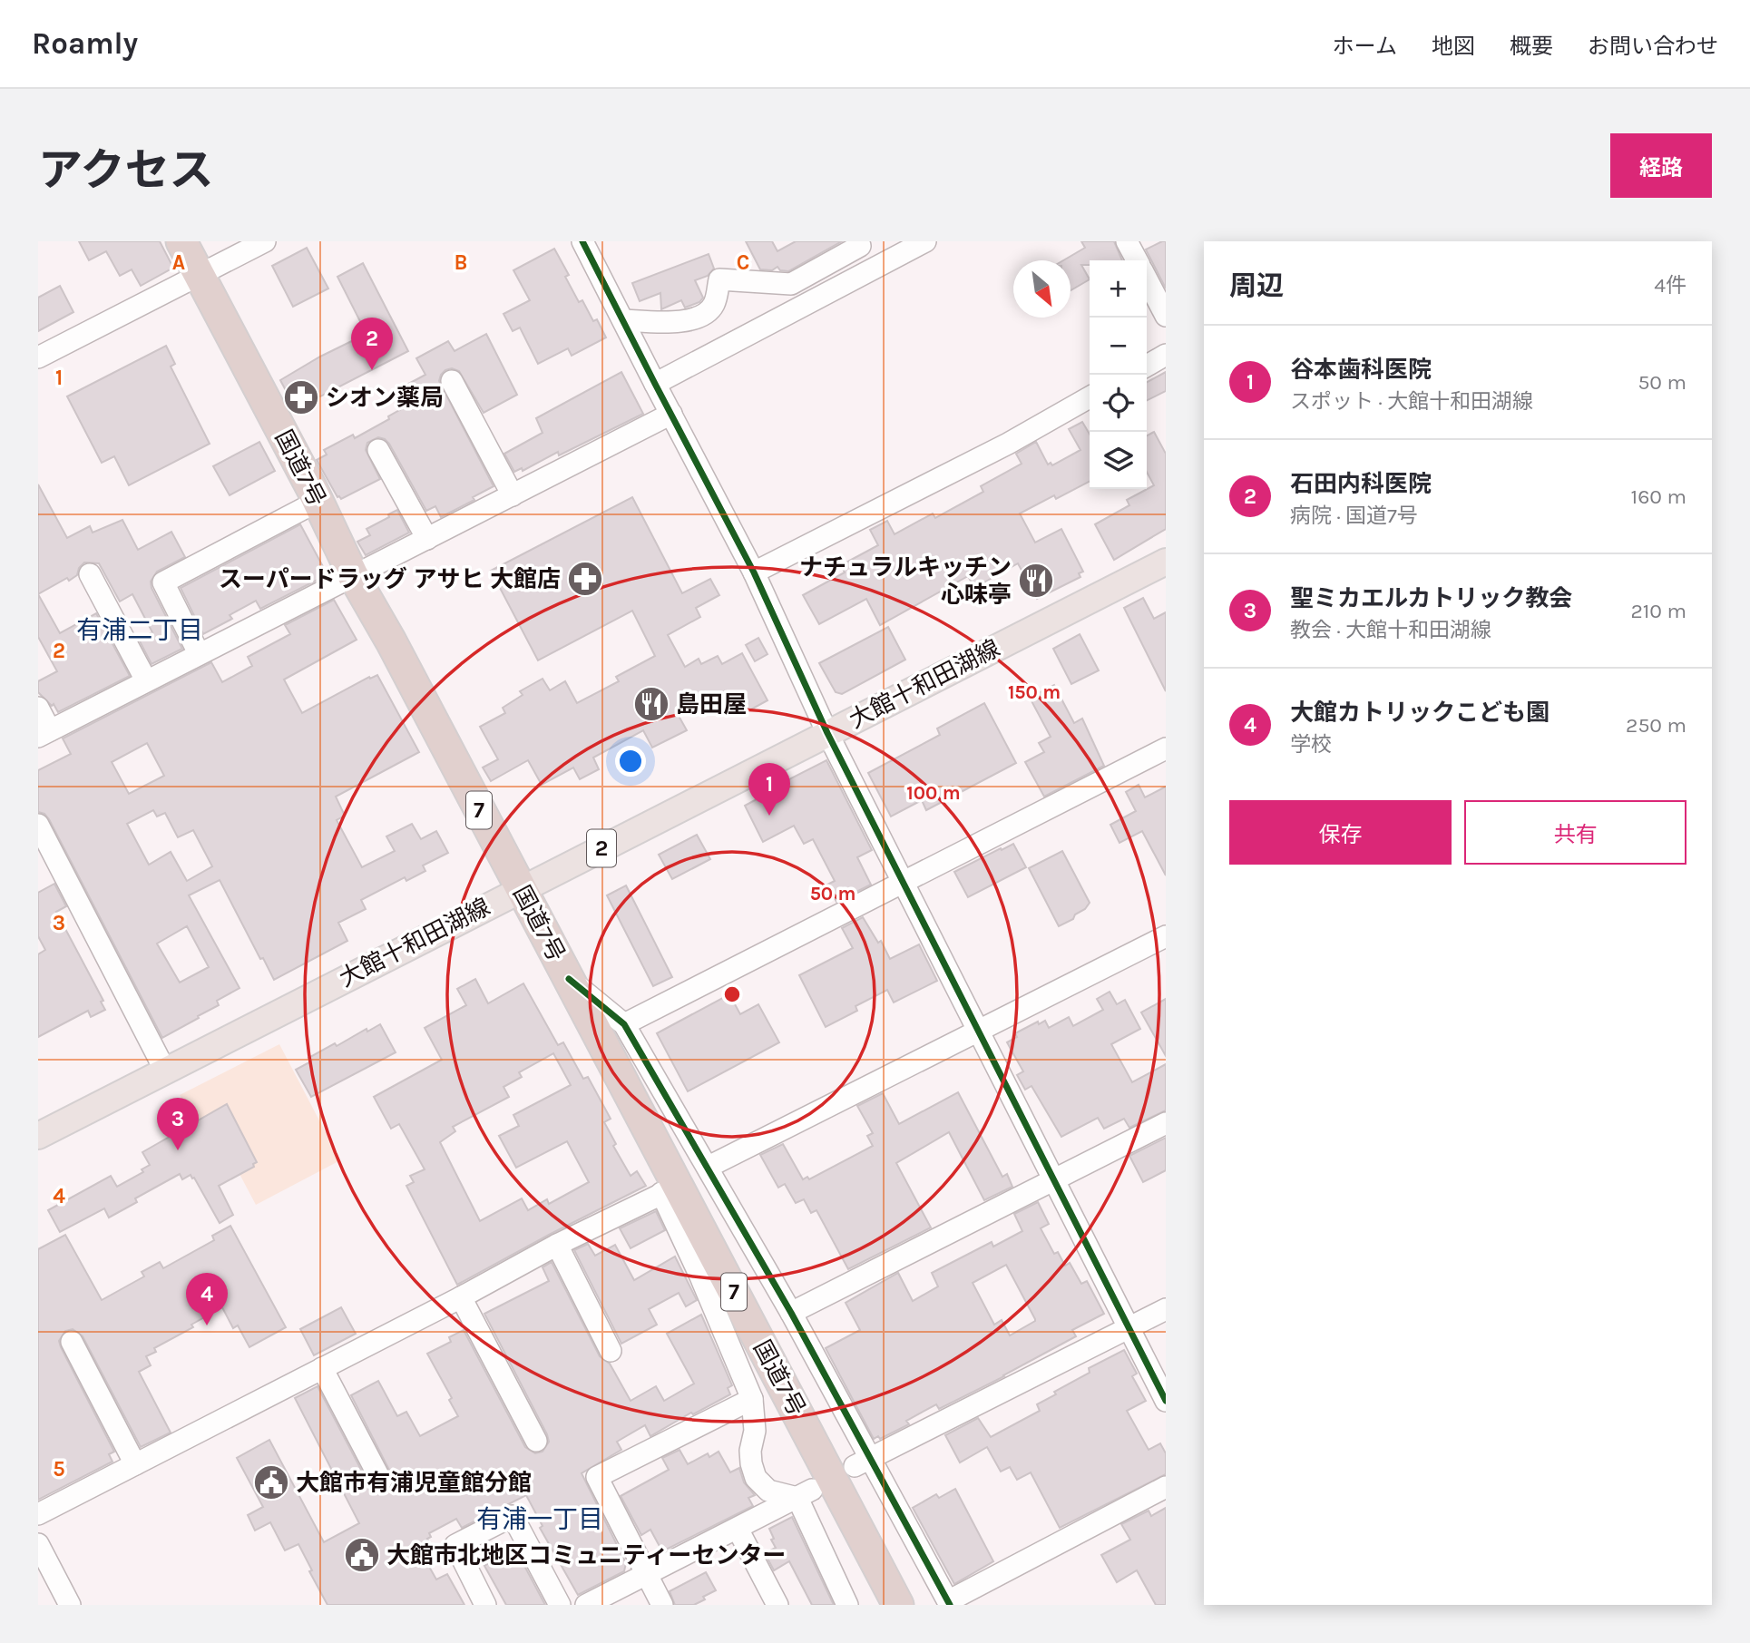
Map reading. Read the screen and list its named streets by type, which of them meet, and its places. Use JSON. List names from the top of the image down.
{
  "streets": {
    "highway": ["国道7号", "7"],
    "main road": ["大館十和田湖線", "2"]
  },
  "crossings": [
    ["国道7号", "大館十和田湖線"]
  ],
  "districts": ["有浦二丁目", "有浦一丁目"],
  "places": {
    "pharmacy": ["シオン薬局", "スーパードラッグ アサヒ 大館店"],
    "restaurant": ["ナチュラルキッチン 心味亭", "島田屋"],
    "public building": ["大館市有浦児童館分館", "大館市北地区コミュニティーセンター"]
  },
  "north": "bottom right",
  "page": {
    "header": "Roamly",
    "nav": [
      "ホーム",
      "地図",
      "概要",
      "お問い合わせ"
    ],
    "title": "アクセス",
    "buttons": [
      "経路",
      ["保存", "共有"]
    ],
    "heading": ["周辺", "4件"],
    "map_buttons": ["+", "−"],
    "pins": [
      "2",
      "1",
      "3",
      "4"
    ],
    "list": [
      {
        "mark": "1",
        "name": "谷本歯科医院",
        "note": "スポット · 大館十和田湖線",
        "value": "50 m"
      },
      {
        "mark": "2",
        "name": "石田内科医院",
        "note": "病院 · 国道7号",
        "value": "160 m"
      },
      {
        "mark": "3",
        "name": "聖ミカエルカトリック教会",
        "note": "教会 · 大館十和田湖線",
        "value": "210 m"
      },
      {
        "mark": "4",
        "name": "大館カトリックこども園",
        "note": "学校",
        "value": "250 m"
      }
    ]
  },
  "grid": {
    "columns": ["A", "B", "C"],
    "rows": [
      "1",
      "2",
      "3",
      "4",
      "5"
    ]
  },
  "rings": ["150 m", "100 m", "50 m"]
}
